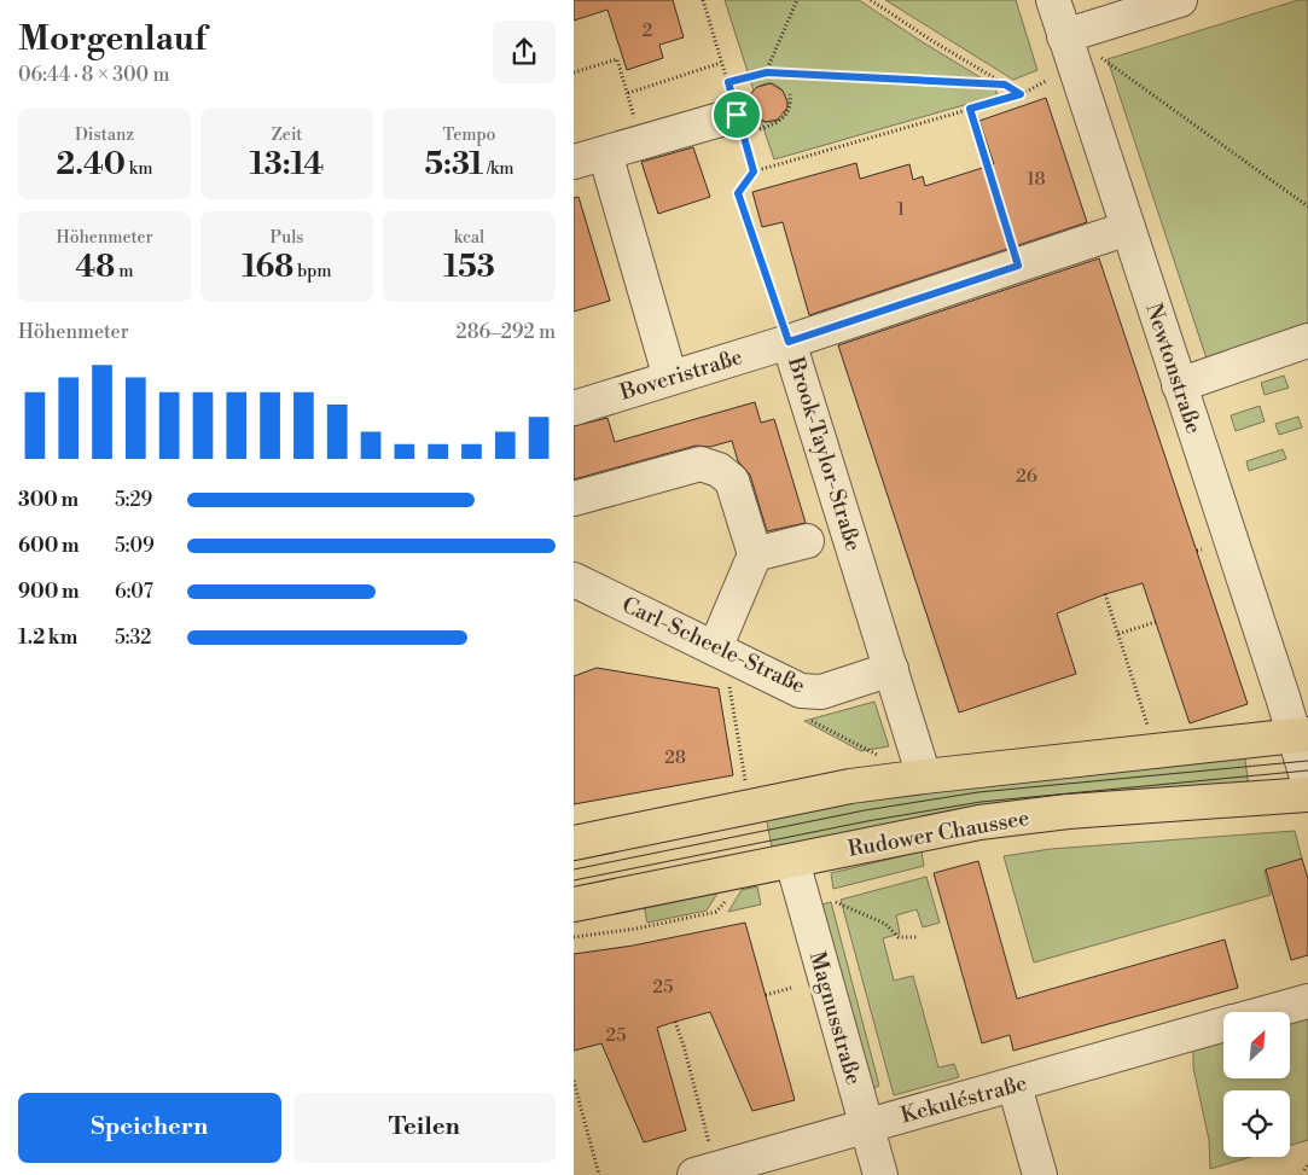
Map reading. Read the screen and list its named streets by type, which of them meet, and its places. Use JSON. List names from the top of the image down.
{
  "streets": {
    "main road": ["Rudower Chaussee"],
    "street": [
      "Newtonstraße",
      "Boveristraße",
      "Brook-Taylor-Straße",
      "Carl-Scheele-Straße",
      "Magnusstraße",
      "Kekuléstraße"
    ]
  },
  "crossings": [
    ["Newtonstraße", "Boveristraße"],
    ["Boveristraße", "Brook-Taylor-Straße"],
    ["Brook-Taylor-Straße", "Carl-Scheele-Straße"],
    ["Rudower Chaussee", "Magnusstraße"],
    ["Magnusstraße", "Kekuléstraße"]
  ],
  "house_numbers": [
    "2",
    "18",
    "1",
    "26",
    "28",
    "25",
    "25"
  ],
  "north": "top right",
  "page": {
    "heading": ["Morgenlauf", "06:44 · 8 × 300 m"],
    "stats": [
      ["Distanz", "2.40 km"],
      ["Zeit", "13:14"],
      ["Tempo", "5:31 /km"],
      ["Höhenmeter", "48 m"],
      ["Puls", "168 bpm"],
      ["kcal", "153"]
    ],
    "chart": ["Höhenmeter", "286–292 m"],
    "list": [
      {
        "name": "300 m",
        "note": "5:29"
      },
      {
        "name": "600 m",
        "note": "5:09"
      },
      {
        "name": "900 m",
        "note": "6:07"
      },
      {
        "name": "1.2 km",
        "note": "5:32"
      }
    ],
    "buttons": ["Speichern", "Teilen"]
  }
}
